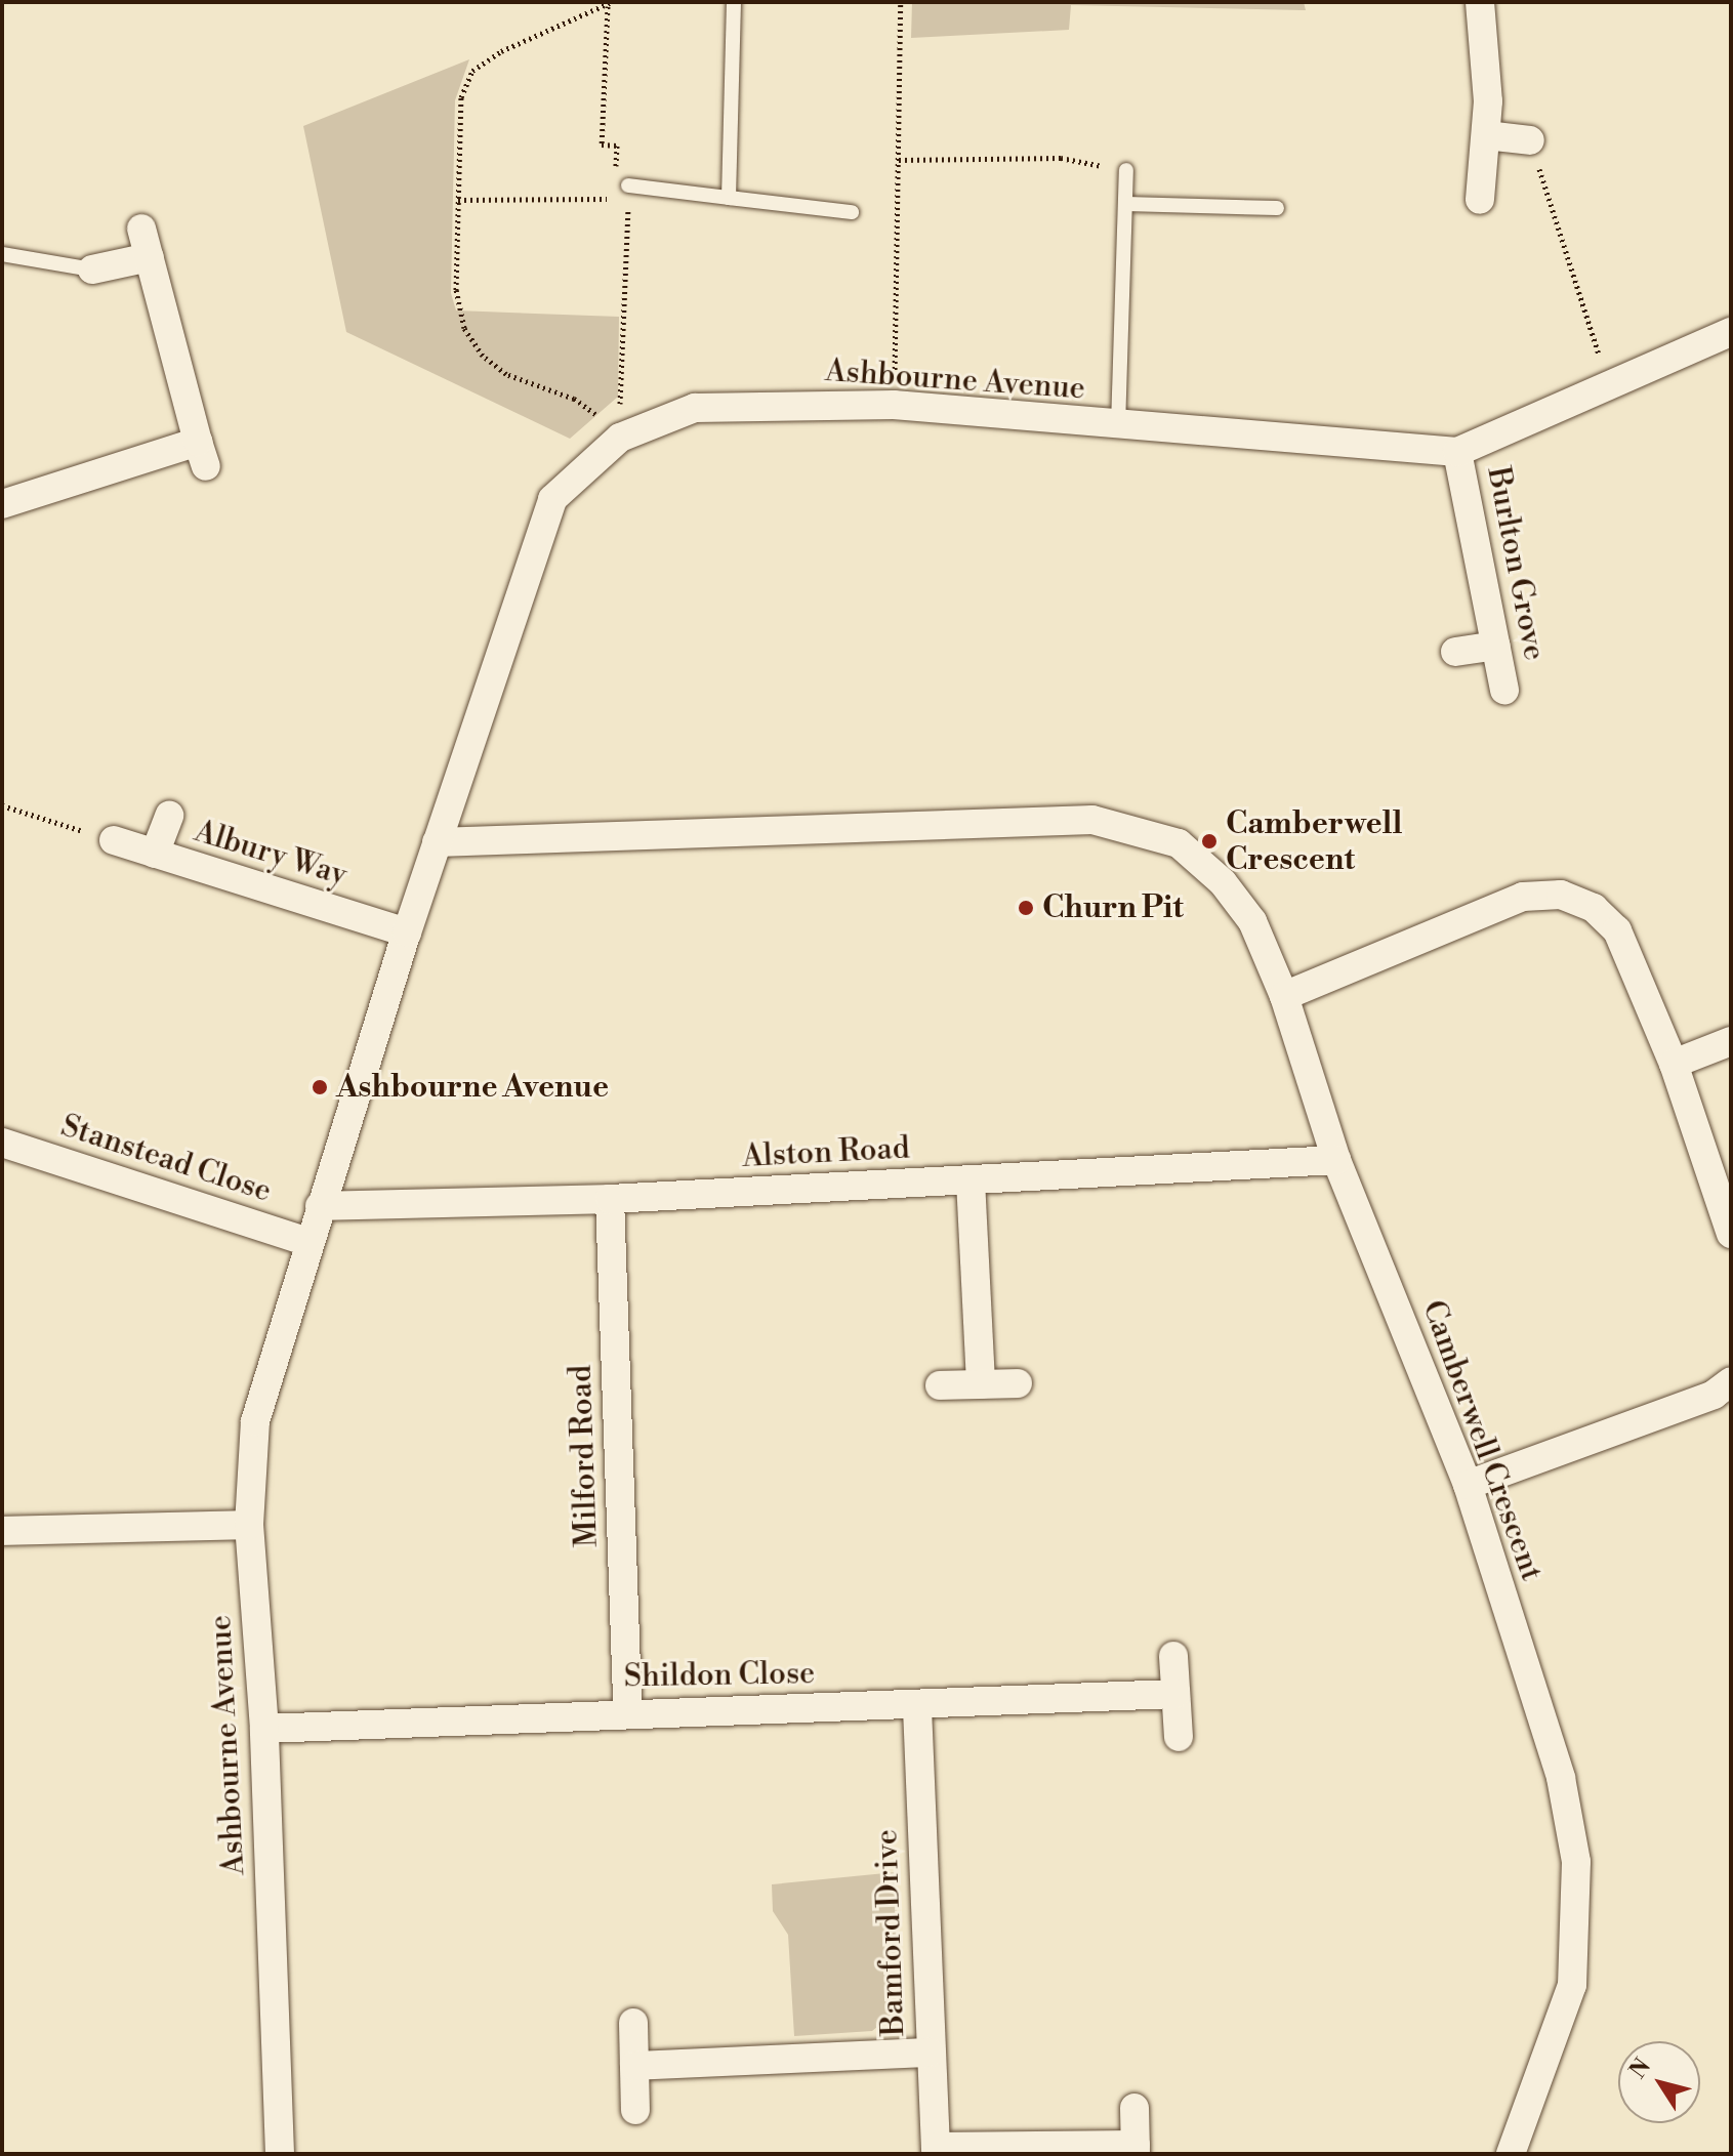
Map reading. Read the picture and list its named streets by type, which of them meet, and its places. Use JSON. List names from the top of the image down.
{
  "streets": {
    "street": [
      "Ashbourne Avenue",
      "Burlton Grove",
      "Albury Way",
      "Alston Road",
      "Stanstead Close",
      "Camberwell Crescent",
      "Milford Road",
      "Shildon Close",
      "Bamford Drive"
    ]
  },
  "crossings": [
    ["Ashbourne Avenue", "Burlton Grove"],
    ["Ashbourne Avenue", "Albury Way"],
    ["Ashbourne Avenue", "Alston Road"],
    ["Ashbourne Avenue", "Stanstead Close"],
    ["Ashbourne Avenue", "Camberwell Crescent"],
    ["Ashbourne Avenue", "Shildon Close"],
    ["Alston Road", "Camberwell Crescent"],
    ["Alston Road", "Milford Road"],
    ["Milford Road", "Shildon Close"],
    ["Shildon Close", "Bamford Drive"]
  ],
  "places": ["Camberwell Crescent", "Churn Pit", "Ashbourne Avenue"],
  "north": "top left"
}
